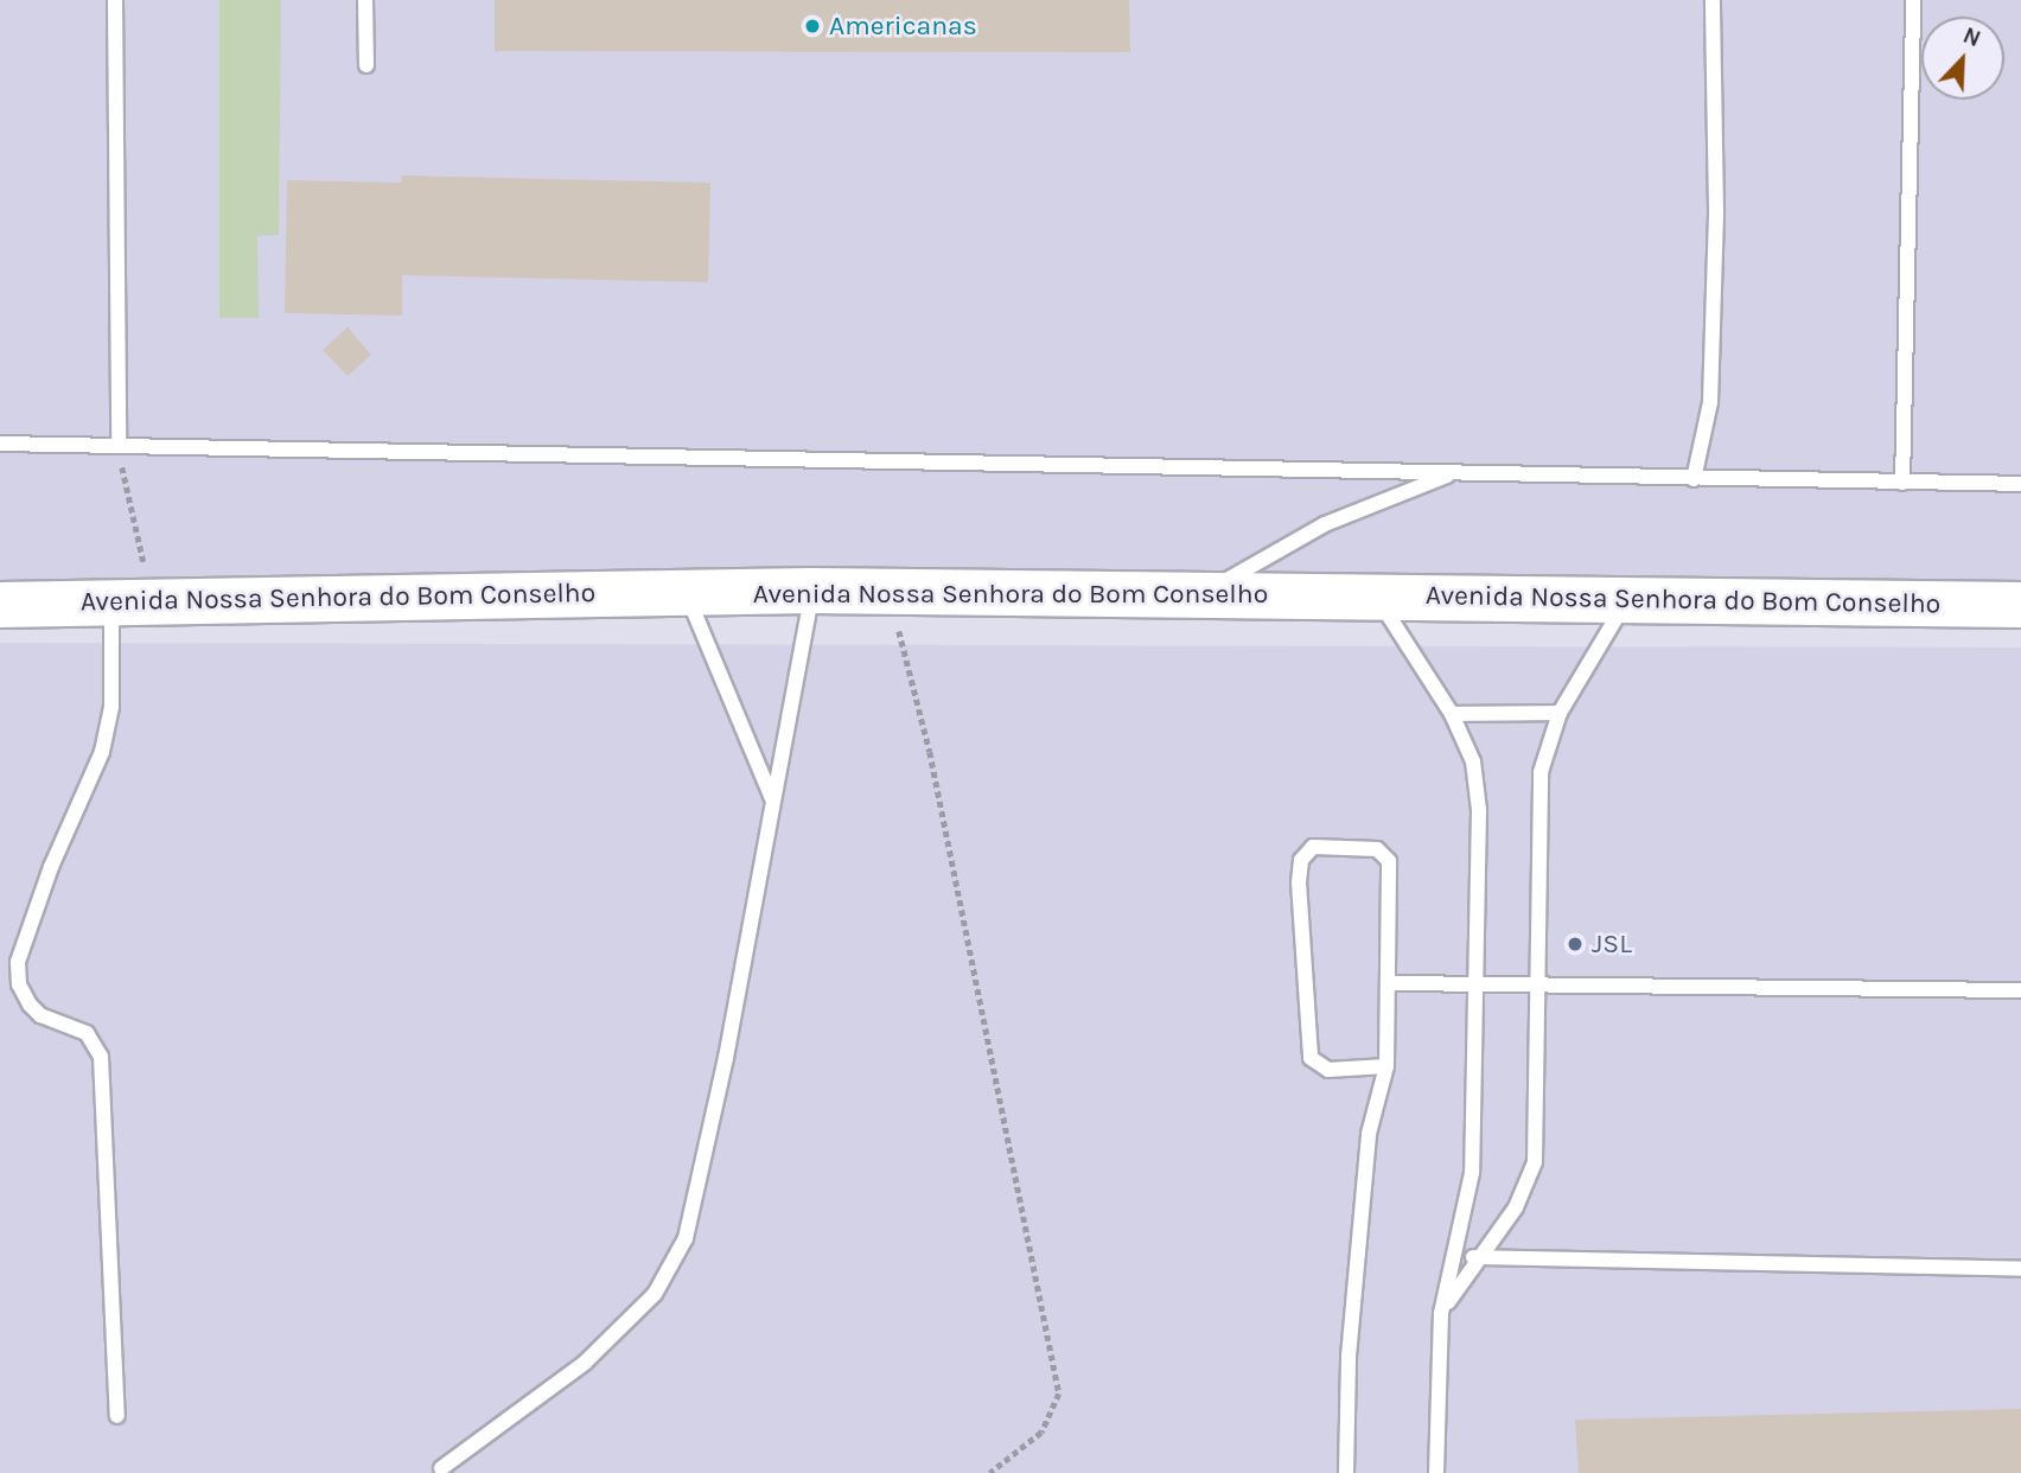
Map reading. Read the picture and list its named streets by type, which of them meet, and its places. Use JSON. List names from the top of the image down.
{
  "streets": {
    "main road": ["Avenida Nossa Senhora do Bom Conselho"]
  },
  "places": ["Americanas", "JSL"],
  "north": "top right"
}
